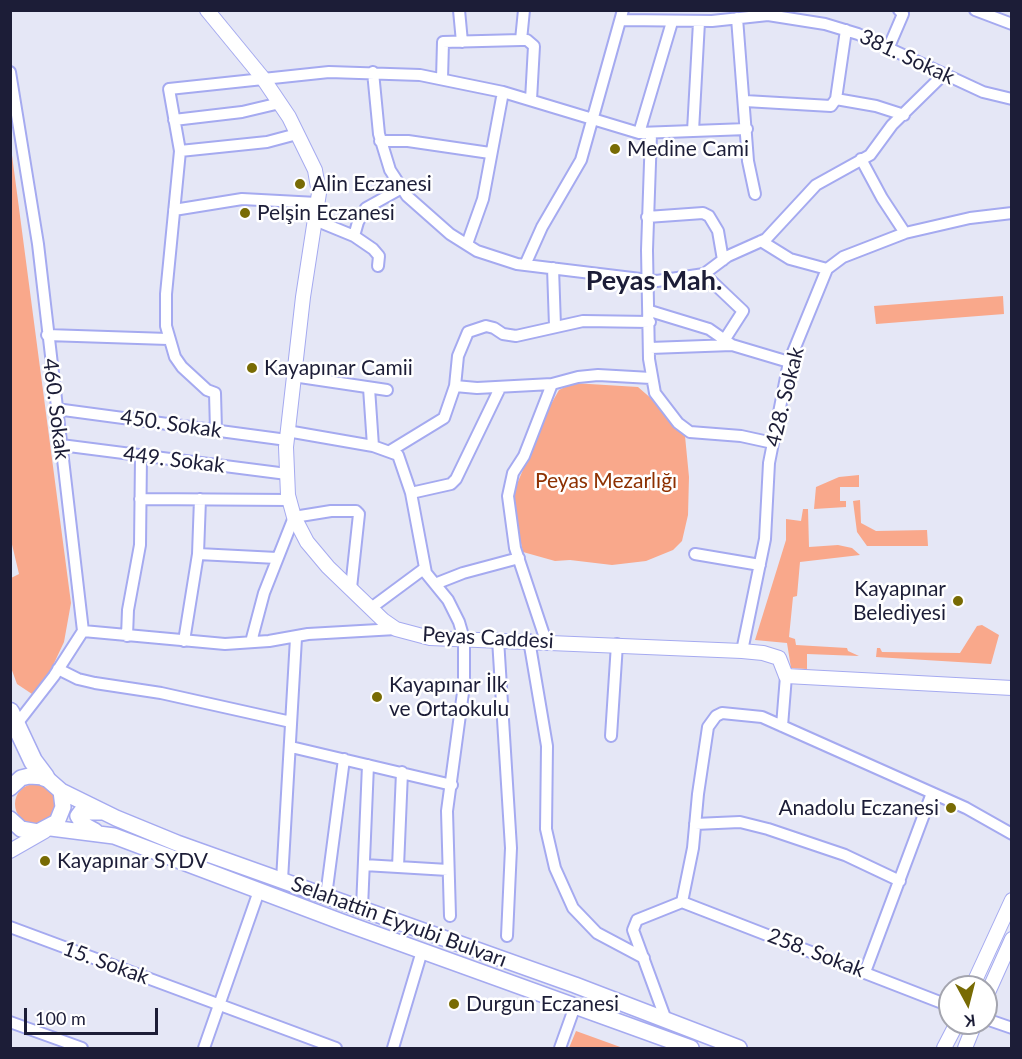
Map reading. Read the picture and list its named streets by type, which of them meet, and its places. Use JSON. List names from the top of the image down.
{
  "streets": {
    "main road": ["Selahattin Eyyubi Bulvarı"],
    "street": [
      "381. Sokak",
      "428. Sokak",
      "460. Sokak",
      "450. Sokak",
      "449. Sokak",
      "Peyas Caddesi",
      "258. Sokak",
      "15. Sokak"
    ]
  },
  "crossings": [
    ["428. Sokak", "Peyas Caddesi"],
    ["460. Sokak", "450. Sokak"],
    ["460. Sokak", "449. Sokak"],
    ["450. Sokak", "Peyas Caddesi"],
    ["449. Sokak", "Peyas Caddesi"]
  ],
  "districts": ["Peyas Mah."],
  "parks": ["Peyas Mezarlığı"],
  "places": [
    "Medine Cami",
    "Alin Eczanesi",
    "Pelşin Eczanesi",
    "Kayapınar Camii",
    "Kayapınar Belediyesi",
    "Kayapınar İlk ve Ortaokulu",
    "Anadolu Eczanesi",
    "Kayapınar SYDV",
    "Durgun Eczanesi"
  ],
  "scale_bar": "100 m",
  "north": "bottom"
}
